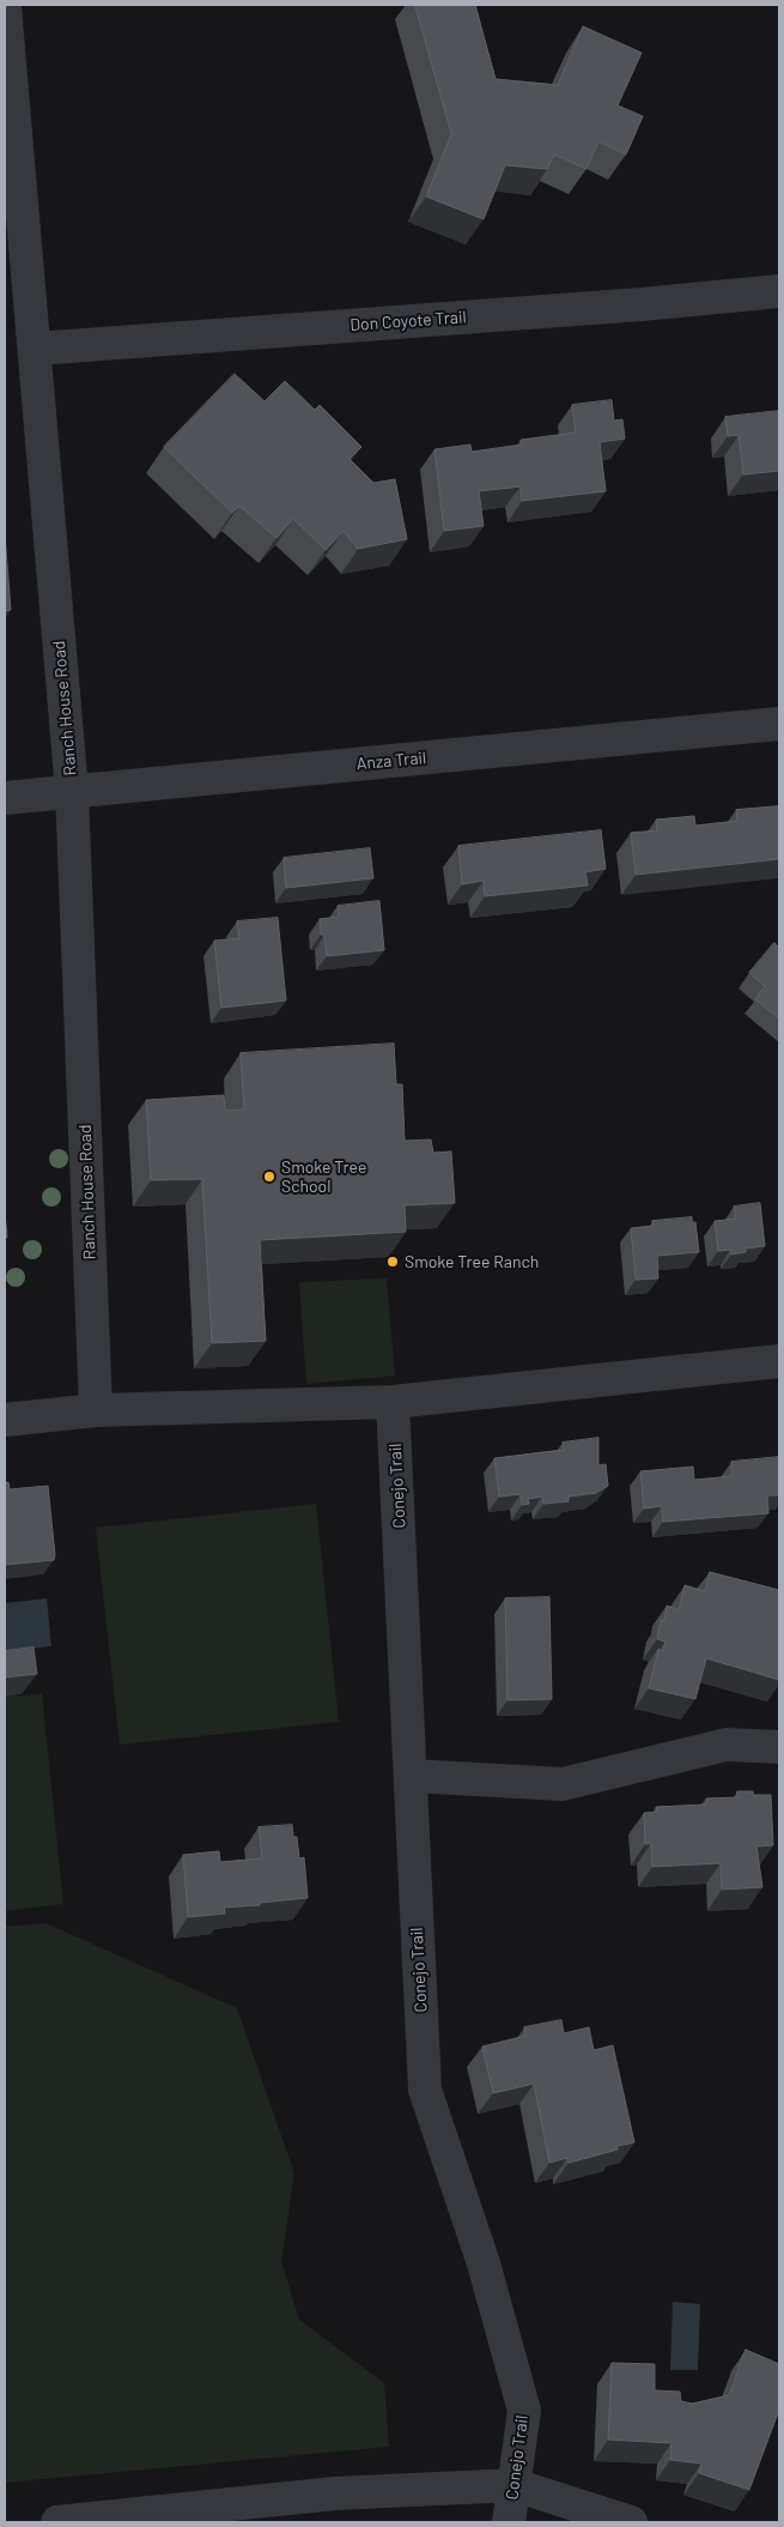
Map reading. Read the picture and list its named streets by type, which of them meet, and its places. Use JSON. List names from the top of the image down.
{
  "streets": {
    "street": [
      "Don Coyote Trail",
      "Ranch House Road",
      "Anza Trail",
      "Conejo Trail"
    ]
  },
  "crossings": [
    ["Don Coyote Trail", "Ranch House Road"],
    ["Ranch House Road", "Anza Trail"]
  ],
  "places": ["Smoke Tree School", "Smoke Tree Ranch"]
}
